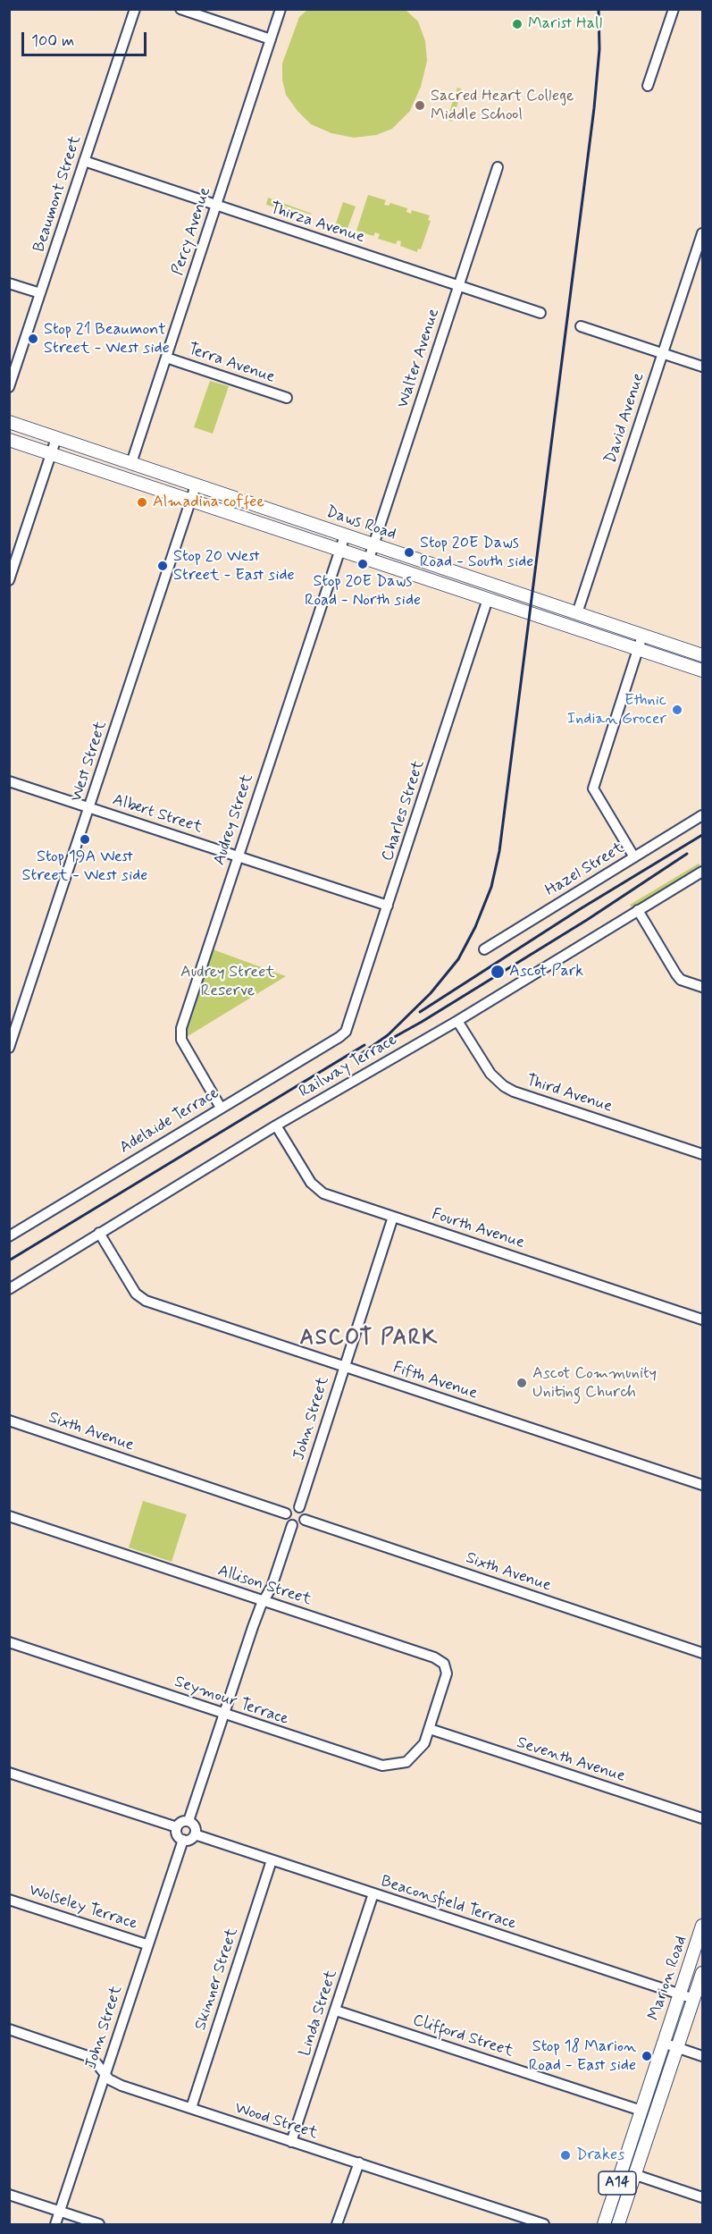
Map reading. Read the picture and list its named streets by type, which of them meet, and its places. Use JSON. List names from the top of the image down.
{
  "streets": {
    "main road": ["Daws Road", "Marion Road", "A14"],
    "street": [
      "Beaumont Street",
      "Thirza Avenue",
      "Percy Avenue",
      "Walter Avenue",
      "Terra Avenue",
      "David Avenue",
      "West Street",
      "Charles Street",
      "Albert Street",
      "Audrey Street",
      "Hazel Street",
      "Railway Terrace",
      "Third Avenue",
      "Adelaide Terrace",
      "Fourth Avenue",
      "Fifth Avenue",
      "John Street",
      "Sixth Avenue",
      "Allison Street",
      "Seymour Terrace",
      "Seventh Avenue",
      "Beaconsfield Terrace",
      "Wolseley Terrace",
      "Skinner Street",
      "Linda Street",
      "Clifford Street",
      "Wood Street"
    ]
  },
  "crossings": [
    ["Beaumont Street", "Thirza Avenue"],
    ["Thirza Avenue", "Percy Avenue"],
    ["Thirza Avenue", "Walter Avenue"],
    ["Percy Avenue", "Terra Avenue"],
    ["Percy Avenue", "Daws Road"],
    ["Walter Avenue", "Daws Road"],
    ["David Avenue", "Daws Road"],
    ["Daws Road", "West Street"],
    ["Daws Road", "Charles Street"],
    ["Daws Road", "Audrey Street"],
    ["West Street", "Albert Street"],
    ["Charles Street", "Albert Street"],
    ["Charles Street", "Adelaide Terrace"],
    ["Albert Street", "Audrey Street"],
    ["Audrey Street", "Adelaide Terrace"],
    ["Railway Terrace", "Third Avenue"],
    ["Railway Terrace", "Fourth Avenue"],
    ["Railway Terrace", "Fifth Avenue"],
    ["Fourth Avenue", "John Street"],
    ["Fifth Avenue", "John Street"],
    ["John Street", "Sixth Avenue"],
    ["John Street", "Beaconsfield Terrace"],
    ["John Street", "Wolseley Terrace"],
    ["John Street", "Wood Street"],
    ["Allison Street", "Seymour Terrace"],
    ["Allison Street", "Seventh Avenue"],
    ["Seymour Terrace", "Seventh Avenue"],
    ["Beaconsfield Terrace", "Marion Road"],
    ["Beaconsfield Terrace", "Skinner Street"],
    ["Beaconsfield Terrace", "Linda Street"],
    ["Marion Road", "Clifford Street"],
    ["Skinner Street", "Wood Street"],
    ["Linda Street", "Clifford Street"],
    ["Linda Street", "Wood Street"]
  ],
  "districts": ["ASCOT PARK"],
  "parks": ["Audrey Street Reserve"],
  "places": [
    "Marist Hall",
    "Sacred Heart College Middle School",
    "Stop 21 Beaumont Street - West side",
    "Almadina coffee",
    "Stop 20E Daws Road - South side",
    "Stop 20E Daws Road - North side",
    "Stop 20 West Street - East side",
    "Ethnic Indian Grocer",
    "Stop 19A West Street - West side",
    "Ascot Park",
    "Ascot Community Uniting Church",
    "Stop 18 Marion Road - East side",
    "Drakes"
  ],
  "scale_bar": "100 m"
}
